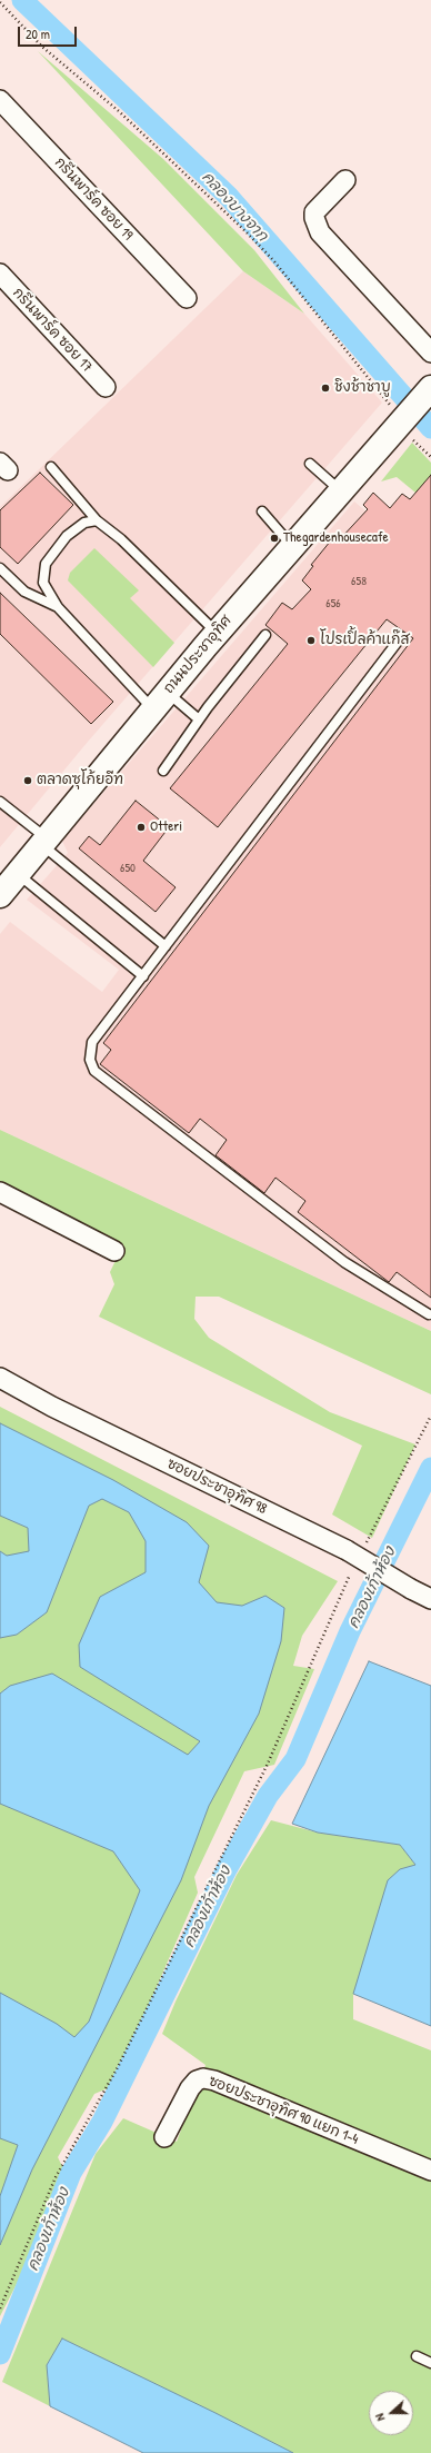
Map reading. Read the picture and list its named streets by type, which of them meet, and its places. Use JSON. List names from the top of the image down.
{
  "streets": {
    "main road": ["ถนนประชาอุทิศ"],
    "street": [
      "กรีนพาร์ค ซอย 19",
      "กรีนพาร์ค ซอย 17",
      "ซอยประชาอุทิศ 98",
      "ซอยประชาอุทิศ 90 แยก 1-4"
    ]
  },
  "water": ["คลองบางจาก", "คลองเก้าห้อง"],
  "places": [
    "ชิงช้าชาบู",
    "Thegardenhousecafe",
    "โปรเปิ้ลค้าแก๊ส",
    "ตลาดซุโก้ยอีท",
    "Otteri"
  ],
  "house_numbers": ["658", "656", "650"],
  "scale_bar": "20 m",
  "north": "left"
}
